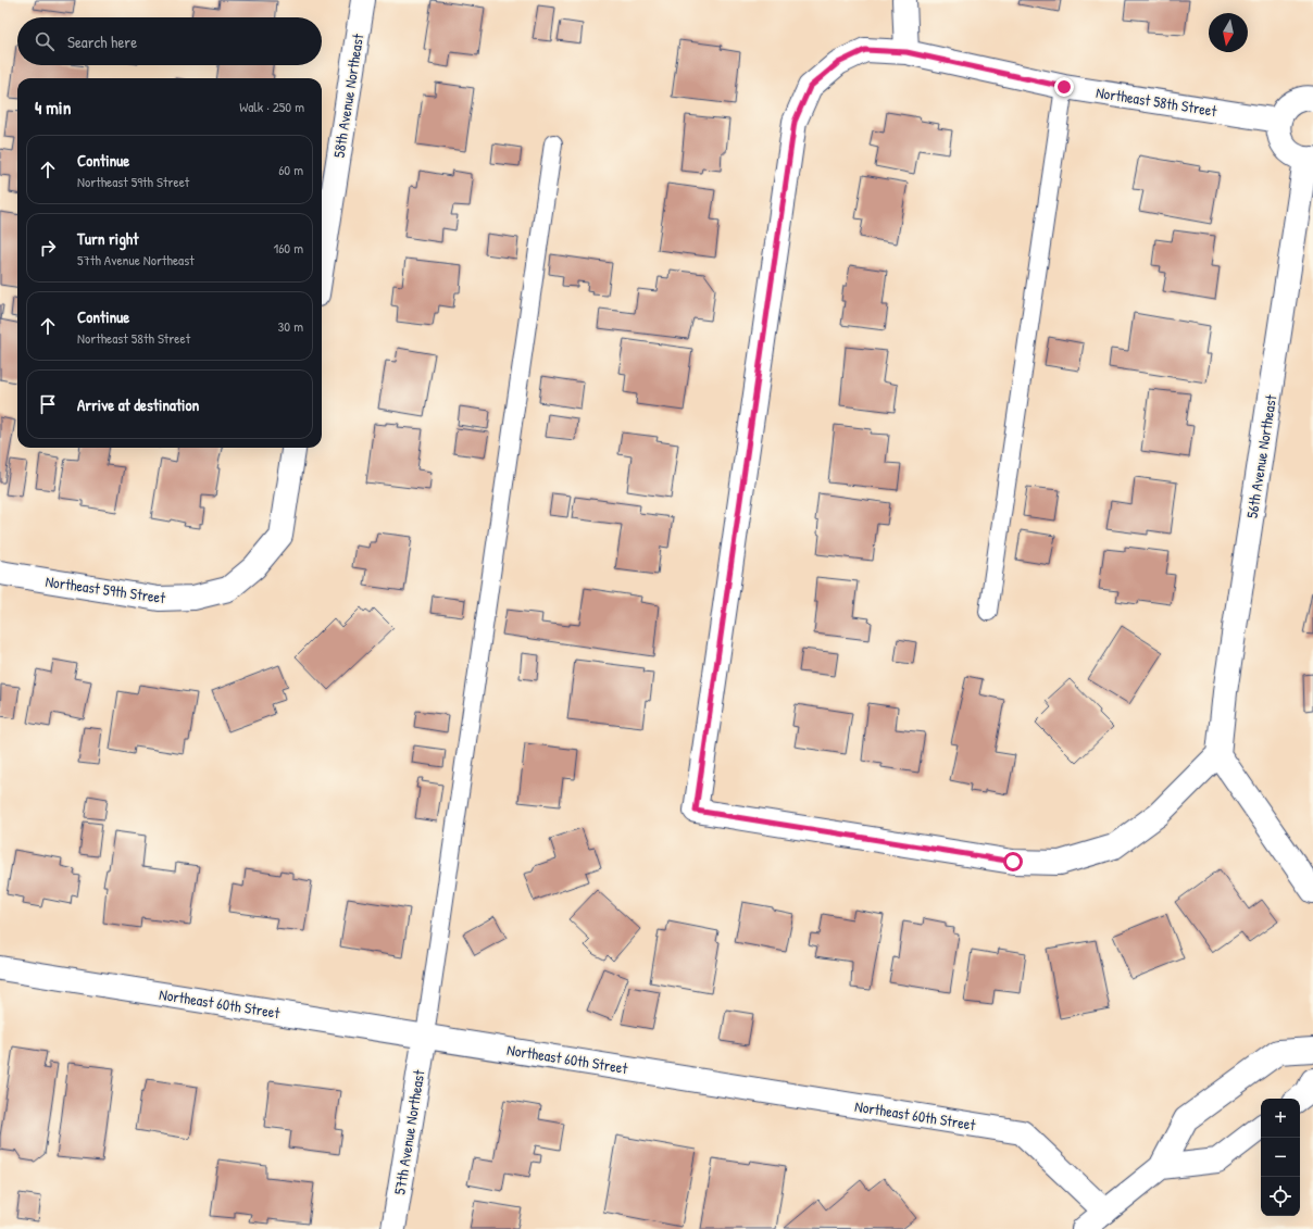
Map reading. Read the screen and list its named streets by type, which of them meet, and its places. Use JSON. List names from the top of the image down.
{
  "streets": {
    "street": [
      "58th Avenue Northeast",
      "Northeast 58th Street",
      "56th Avenue Northeast",
      "Northeast 59th Street",
      "Northeast 60th Street",
      "57th Avenue Northeast"
    ]
  },
  "crossings": [
    ["Northeast 60th Street", "57th Avenue Northeast"]
  ],
  "north": "bottom",
  "page": {
    "search": "Search here",
    "heading": ["4 min", "Walk · 250 m"],
    "list": [
      ["Continue", "Northeast 59th Street", "60 m"],
      ["Turn right", "57th Avenue Northeast", "160 m"],
      ["Continue", "Northeast 58th Street", "30 m"],
      "Arrive at destination"
    ],
    "map_buttons": ["+", "−"]
  }
}
